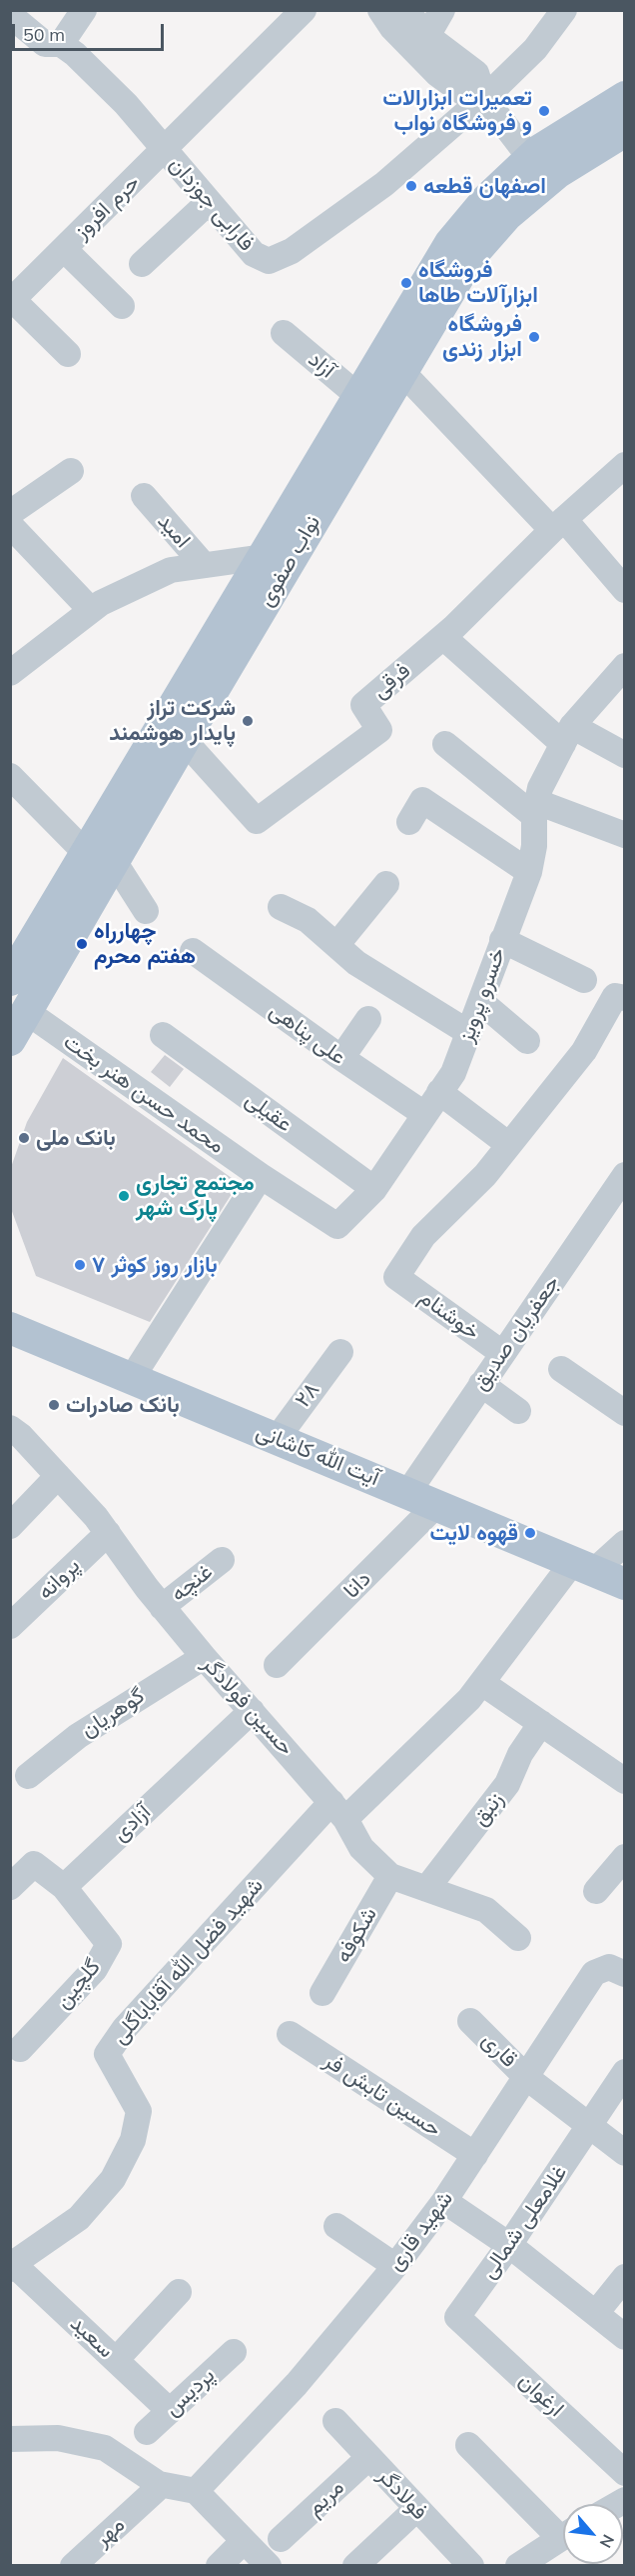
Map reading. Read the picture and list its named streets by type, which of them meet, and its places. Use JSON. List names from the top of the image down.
{
  "streets": {
    "main road": ["نواب صفوی", "آیت الله کاشانی"],
    "street": [
      "فارابی جوزدان",
      "حرم افروز",
      "آزاد",
      "امید",
      "فرقی",
      "خسرو پرویز",
      "علی پناهی",
      "محمد حسن هنر بخت",
      "عقیلی",
      "خوشنام",
      "جعفریان صدیق",
      "۲۸",
      "پروانه",
      "غنچه",
      "دانا",
      "حسین فولادگر",
      "گوهریان",
      "زنبق",
      "آزادی",
      "شکوفه",
      "شهید فضل الله آقاباباگلی",
      "گلچین",
      "قاری",
      "حسین تابش فر",
      "غلامعلی شمالی",
      "شهید قاری",
      "سعید",
      "پردیس",
      "ارغوان",
      "فولادگر",
      "مریم",
      "مهر"
    ]
  },
  "crossings": [
    ["فارابی جوزدان", "حرم افروز"],
    ["آزاد", "نواب صفوی"],
    ["نواب صفوی", "فرقی"],
    ["نواب صفوی", "محمد حسن هنر بخت"],
    ["خسرو پرویز", "علی پناهی"],
    ["خسرو پرویز", "محمد حسن هنر بخت"],
    ["خسرو پرویز", "عقیلی"],
    ["خوشنام", "جعفریان صدیق"],
    ["جعفریان صدیق", "آیت الله کاشانی"],
    ["۲۸", "آیت الله کاشانی"],
    ["آیت الله کاشانی", "دانا"],
    ["آیت الله کاشانی", "شهید فضل الله آقاباباگلی"],
    ["پروانه", "حسین فولادگر"],
    ["غنچه", "حسین فولادگر"],
    ["حسین فولادگر", "گوهریان"],
    ["حسین فولادگر", "زنبق"],
    ["حسین فولادگر", "آزادی"],
    ["حسین فولادگر", "شکوفه"],
    ["حسین فولادگر", "شهید فضل الله آقاباباگلی"],
    ["آزادی", "گلچین"],
    ["شهید فضل الله آقاباباگلی", "سعید"],
    ["قاری", "غلامعلی شمالی"],
    ["قاری", "شهید قاری"],
    ["حسین تابش فر", "شهید قاری"],
    ["غلامعلی شمالی", "ارغوان"],
    ["سعید", "پردیس"],
    ["فولادگر", "مریم"]
  ],
  "places": [
    "تعمیرات ابزارالات و فروشگاه نواب",
    "اصفهان قطعه",
    "فروشگاه ابزارآلات طاها",
    "فروشگاه ابزار زندی",
    "شرکت تراز پایدار هوشمند",
    "چهارراه هفتم محرم",
    "بانک ملی",
    "مجتمع تجاری پارک شهر",
    "بازار روز کوثر ۷",
    "بانک صادرات",
    "قهوه لایت"
  ],
  "scale_bar": "50 m",
  "north": "bottom right"
}
